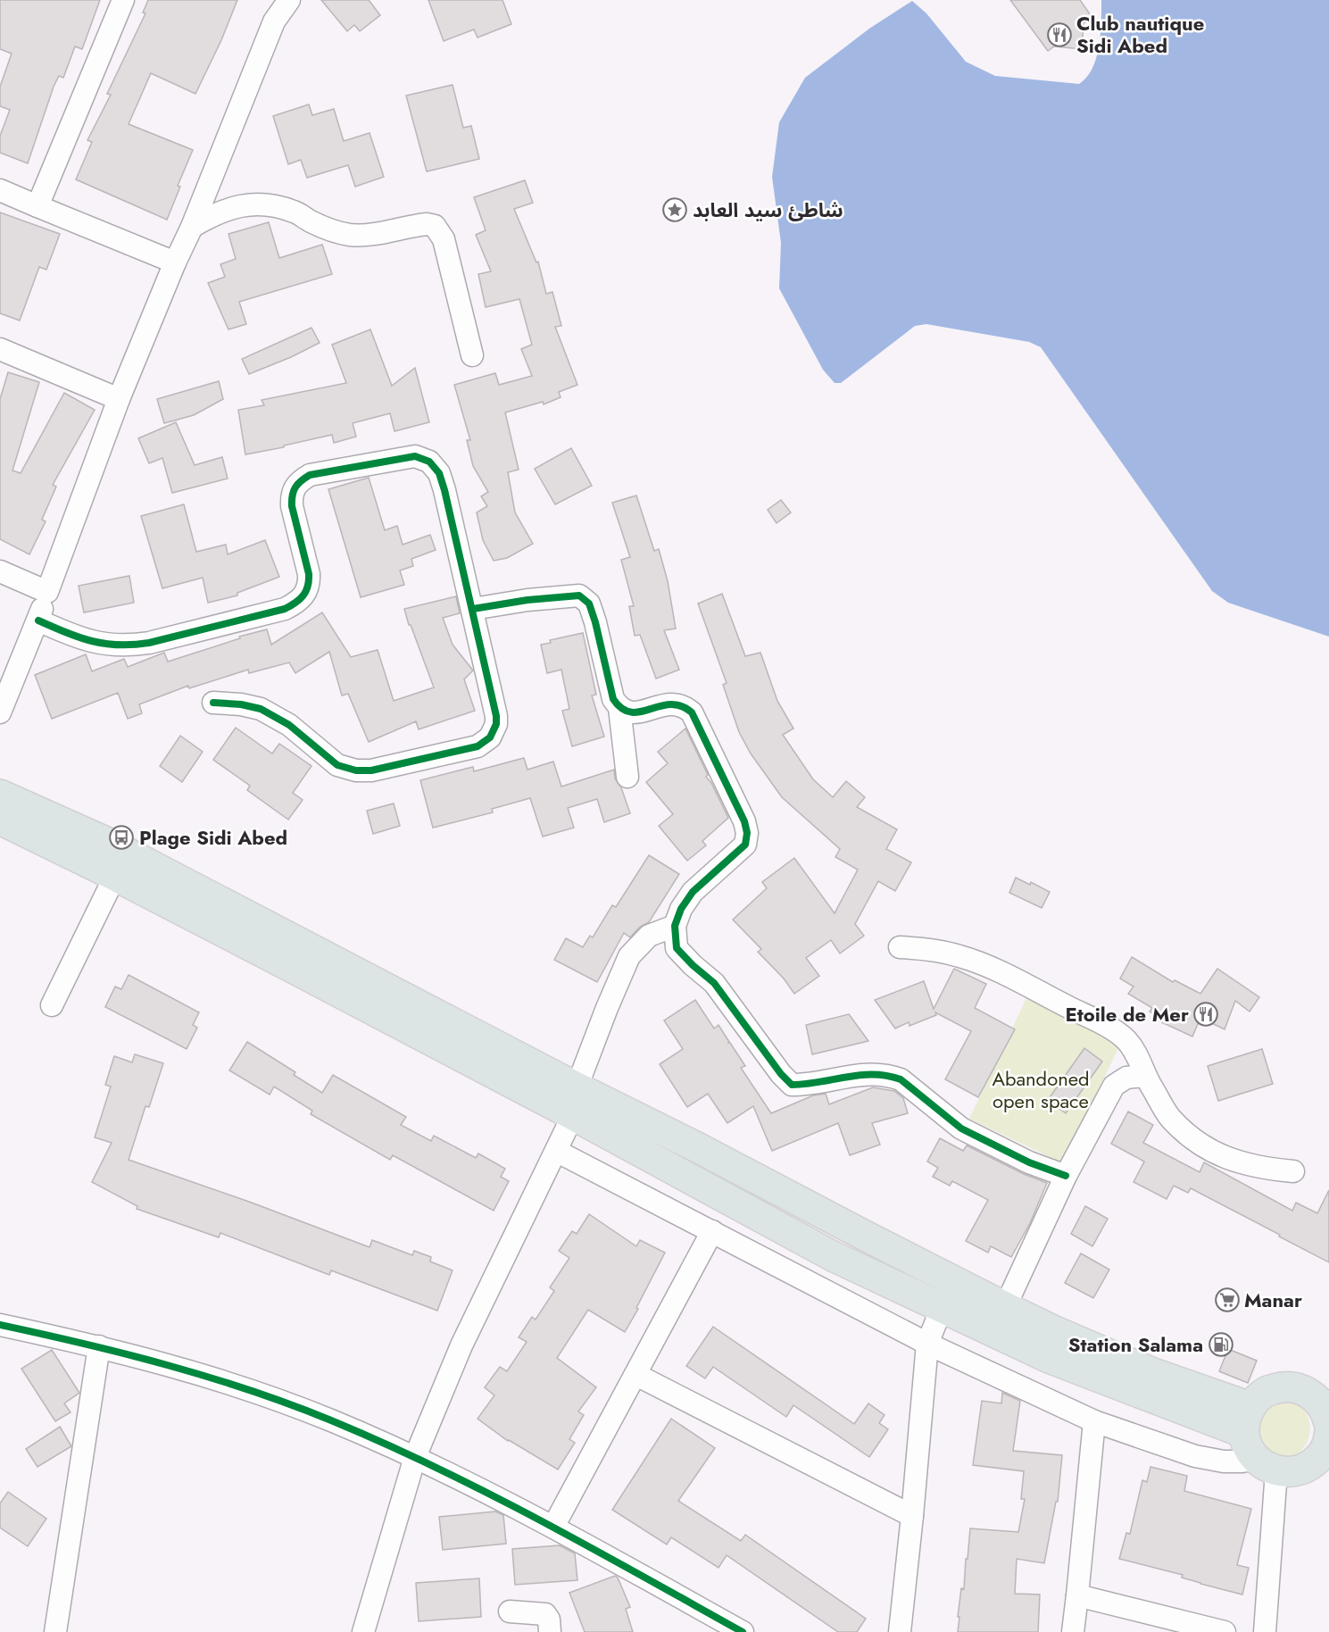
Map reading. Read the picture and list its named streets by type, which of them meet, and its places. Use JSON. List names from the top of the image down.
{
  "parks": ["Abandoned open space"],
  "places": {
    "restaurant": ["Club nautique Sidi Abed", "Etoile de Mer"],
    "place": ["شاطئ سيد العابد"],
    "bus stop": ["Plage Sidi Abed"],
    "supermarket": ["Manar"],
    "fuel station": ["Station Salama"]
  }
}
